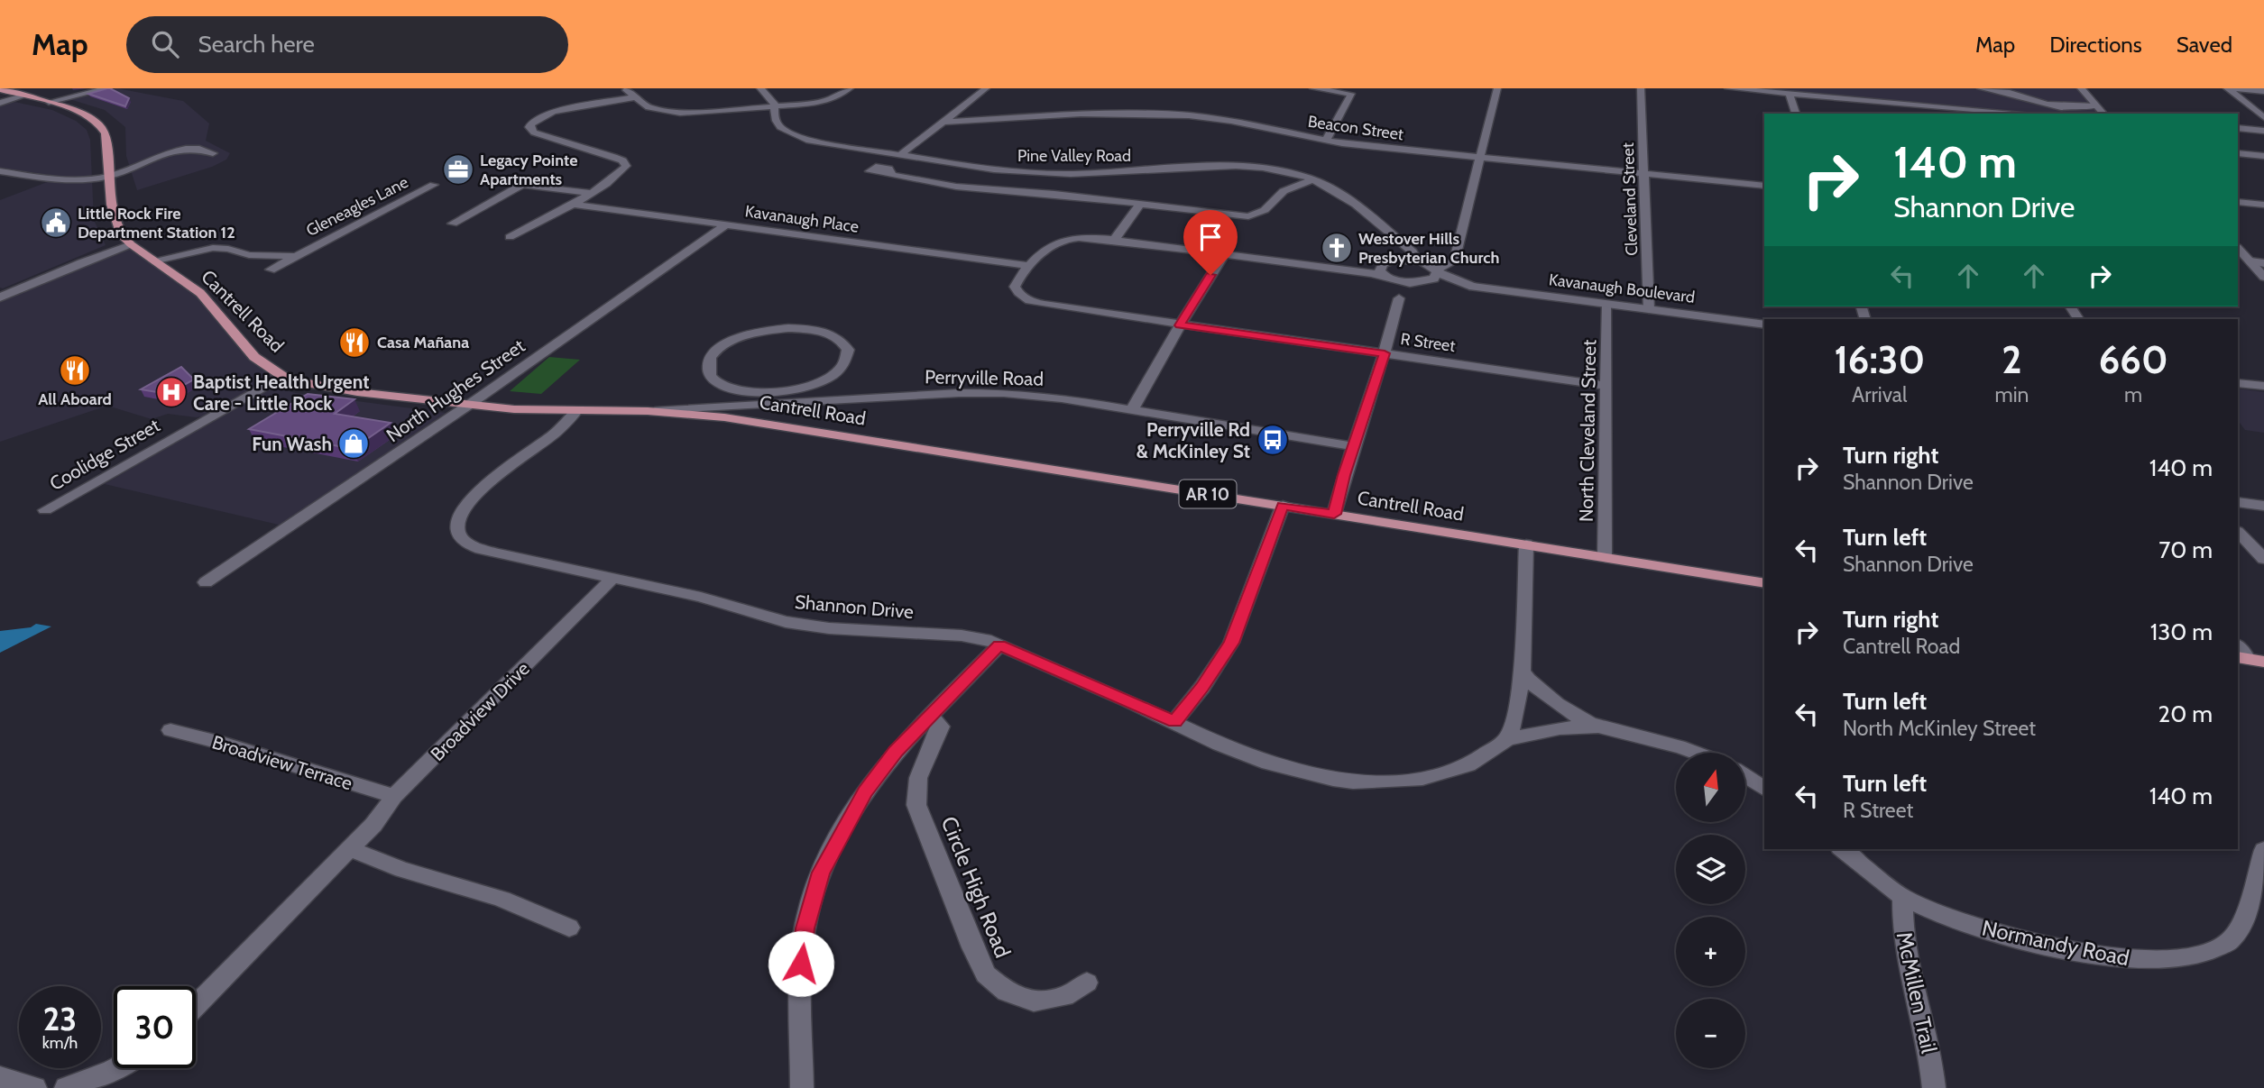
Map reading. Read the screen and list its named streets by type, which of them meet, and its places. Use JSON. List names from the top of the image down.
{
  "streets": {
    "main road": ["Cantrell Road", "AR 10"],
    "street": [
      "Beacon Street",
      "Pine Valley Road",
      "Cleveland Street",
      "Gleneagles Lane",
      "Kavanaugh Place",
      "Kavanaugh Boulevard",
      "R Street",
      "Perryville Road",
      "North Hughes Street",
      "North Cleveland Street",
      "Coolidge Street",
      "Shannon Drive",
      "Broadview Drive",
      "Broadview Terrace",
      "Circle High Road",
      "Normandy Road",
      "McMillen Trail"
    ]
  },
  "crossings": [
    ["Beacon Street", "Cleveland Street"],
    ["Cleveland Street", "Kavanaugh Boulevard"],
    ["Gleneagles Lane", "Cantrell Road"],
    ["Kavanaugh Place", "R Street"],
    ["Kavanaugh Place", "North Hughes Street"],
    ["Kavanaugh Boulevard", "North Cleveland Street"],
    ["Cantrell Road", "Perryville Road"],
    ["Cantrell Road", "North Hughes Street"],
    ["Cantrell Road", "North Cleveland Street"],
    ["Cantrell Road", "Coolidge Street"],
    ["Cantrell Road", "Shannon Drive"],
    ["R Street", "North Cleveland Street"],
    ["Shannon Drive", "Broadview Drive"],
    ["Broadview Drive", "Broadview Terrace"],
    ["Normandy Road", "McMillen Trail"]
  ],
  "places": {
    "office": ["Legacy Pointe Apartments"],
    "public building": ["Little Rock Fire Department Station 12"],
    "church": ["Westover Hills Presbyterian Church"],
    "restaurant": ["Casa Mañana", "All Aboard"],
    "hospital": ["Baptist Health Urgent Care - Little Rock"],
    "bus stop": ["Perryville Rd & McKinley St"],
    "shop": ["Fun Wash"]
  },
  "north": "top",
  "page": {
    "header": "Map",
    "search": "Search here",
    "nav": ["Map", "Directions", "Saved"],
    "turn": ["140 m", "Shannon Drive"],
    "eta": [
      "16:30",
      "Arrival",
      "2",
      "min",
      "660",
      "m"
    ],
    "list": [
      {
        "name": "Turn right",
        "note": "Shannon Drive",
        "value": "140 m"
      },
      {
        "name": "Turn left",
        "note": "Shannon Drive",
        "value": "70 m"
      },
      {
        "name": "Turn right",
        "note": "Cantrell Road",
        "value": "130 m"
      },
      {
        "name": "Turn left",
        "note": "North McKinley Street",
        "value": "20 m"
      },
      {
        "name": "Turn left",
        "note": "R Street",
        "value": "140 m"
      }
    ],
    "map_buttons": ["+", "−"],
    "speed": "23 km/h",
    "limit": "30"
  }
}
